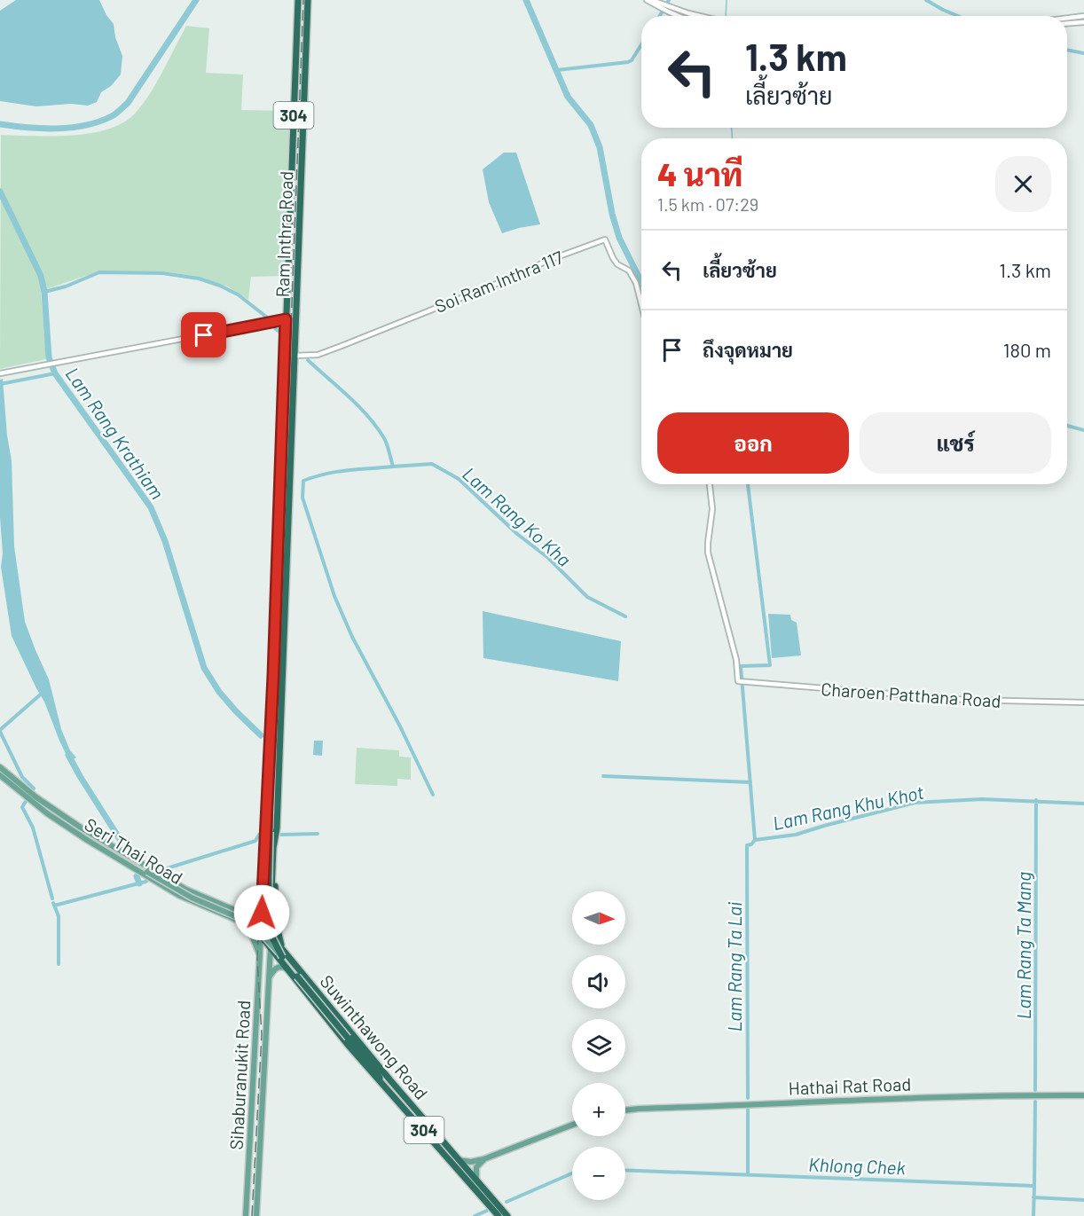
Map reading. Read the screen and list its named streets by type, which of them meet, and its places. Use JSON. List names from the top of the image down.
{
  "streets": {
    "highway": ["304", "Ram Inthra Road", "Suwinthawong Road"],
    "main road": ["Seri Thai Road", "Sihaburanukit Road", "Hathai Rat Road"],
    "street": ["Soi Ram Inthra 117", "Charoen Patthana Road"]
  },
  "crossings": [
    ["Ram Inthra Road", "Soi Ram Inthra 117"],
    ["Ram Inthra Road", "Seri Thai Road"],
    ["Ram Inthra Road", "Suwinthawong Road"],
    ["Ram Inthra Road", "Sihaburanukit Road"],
    ["Seri Thai Road", "Suwinthawong Road"],
    ["Seri Thai Road", "Sihaburanukit Road"],
    ["Suwinthawong Road", "Sihaburanukit Road"]
  ],
  "water": [
    "Lam Rang Krathiam",
    "Lam Rang Ko Kha",
    "Lam Rang Khu Khot",
    "Lam Rang Ta Mang",
    "Lam Rang Ta Lai",
    "Khlong Chek"
  ],
  "north": "right",
  "page": {
    "turn": ["1.3 km", "เลี้ยวซ้าย"],
    "heading": ["4 นาที", "1.5 km · 07:29"],
    "list": [
      {
        "name": "เลี้ยวซ้าย",
        "value": "1.3 km"
      },
      {
        "name": "ถึงจุดหมาย",
        "value": "180 m"
      }
    ],
    "buttons": ["ออก", "แชร์"],
    "map_buttons": ["+", "−"]
  }
}
